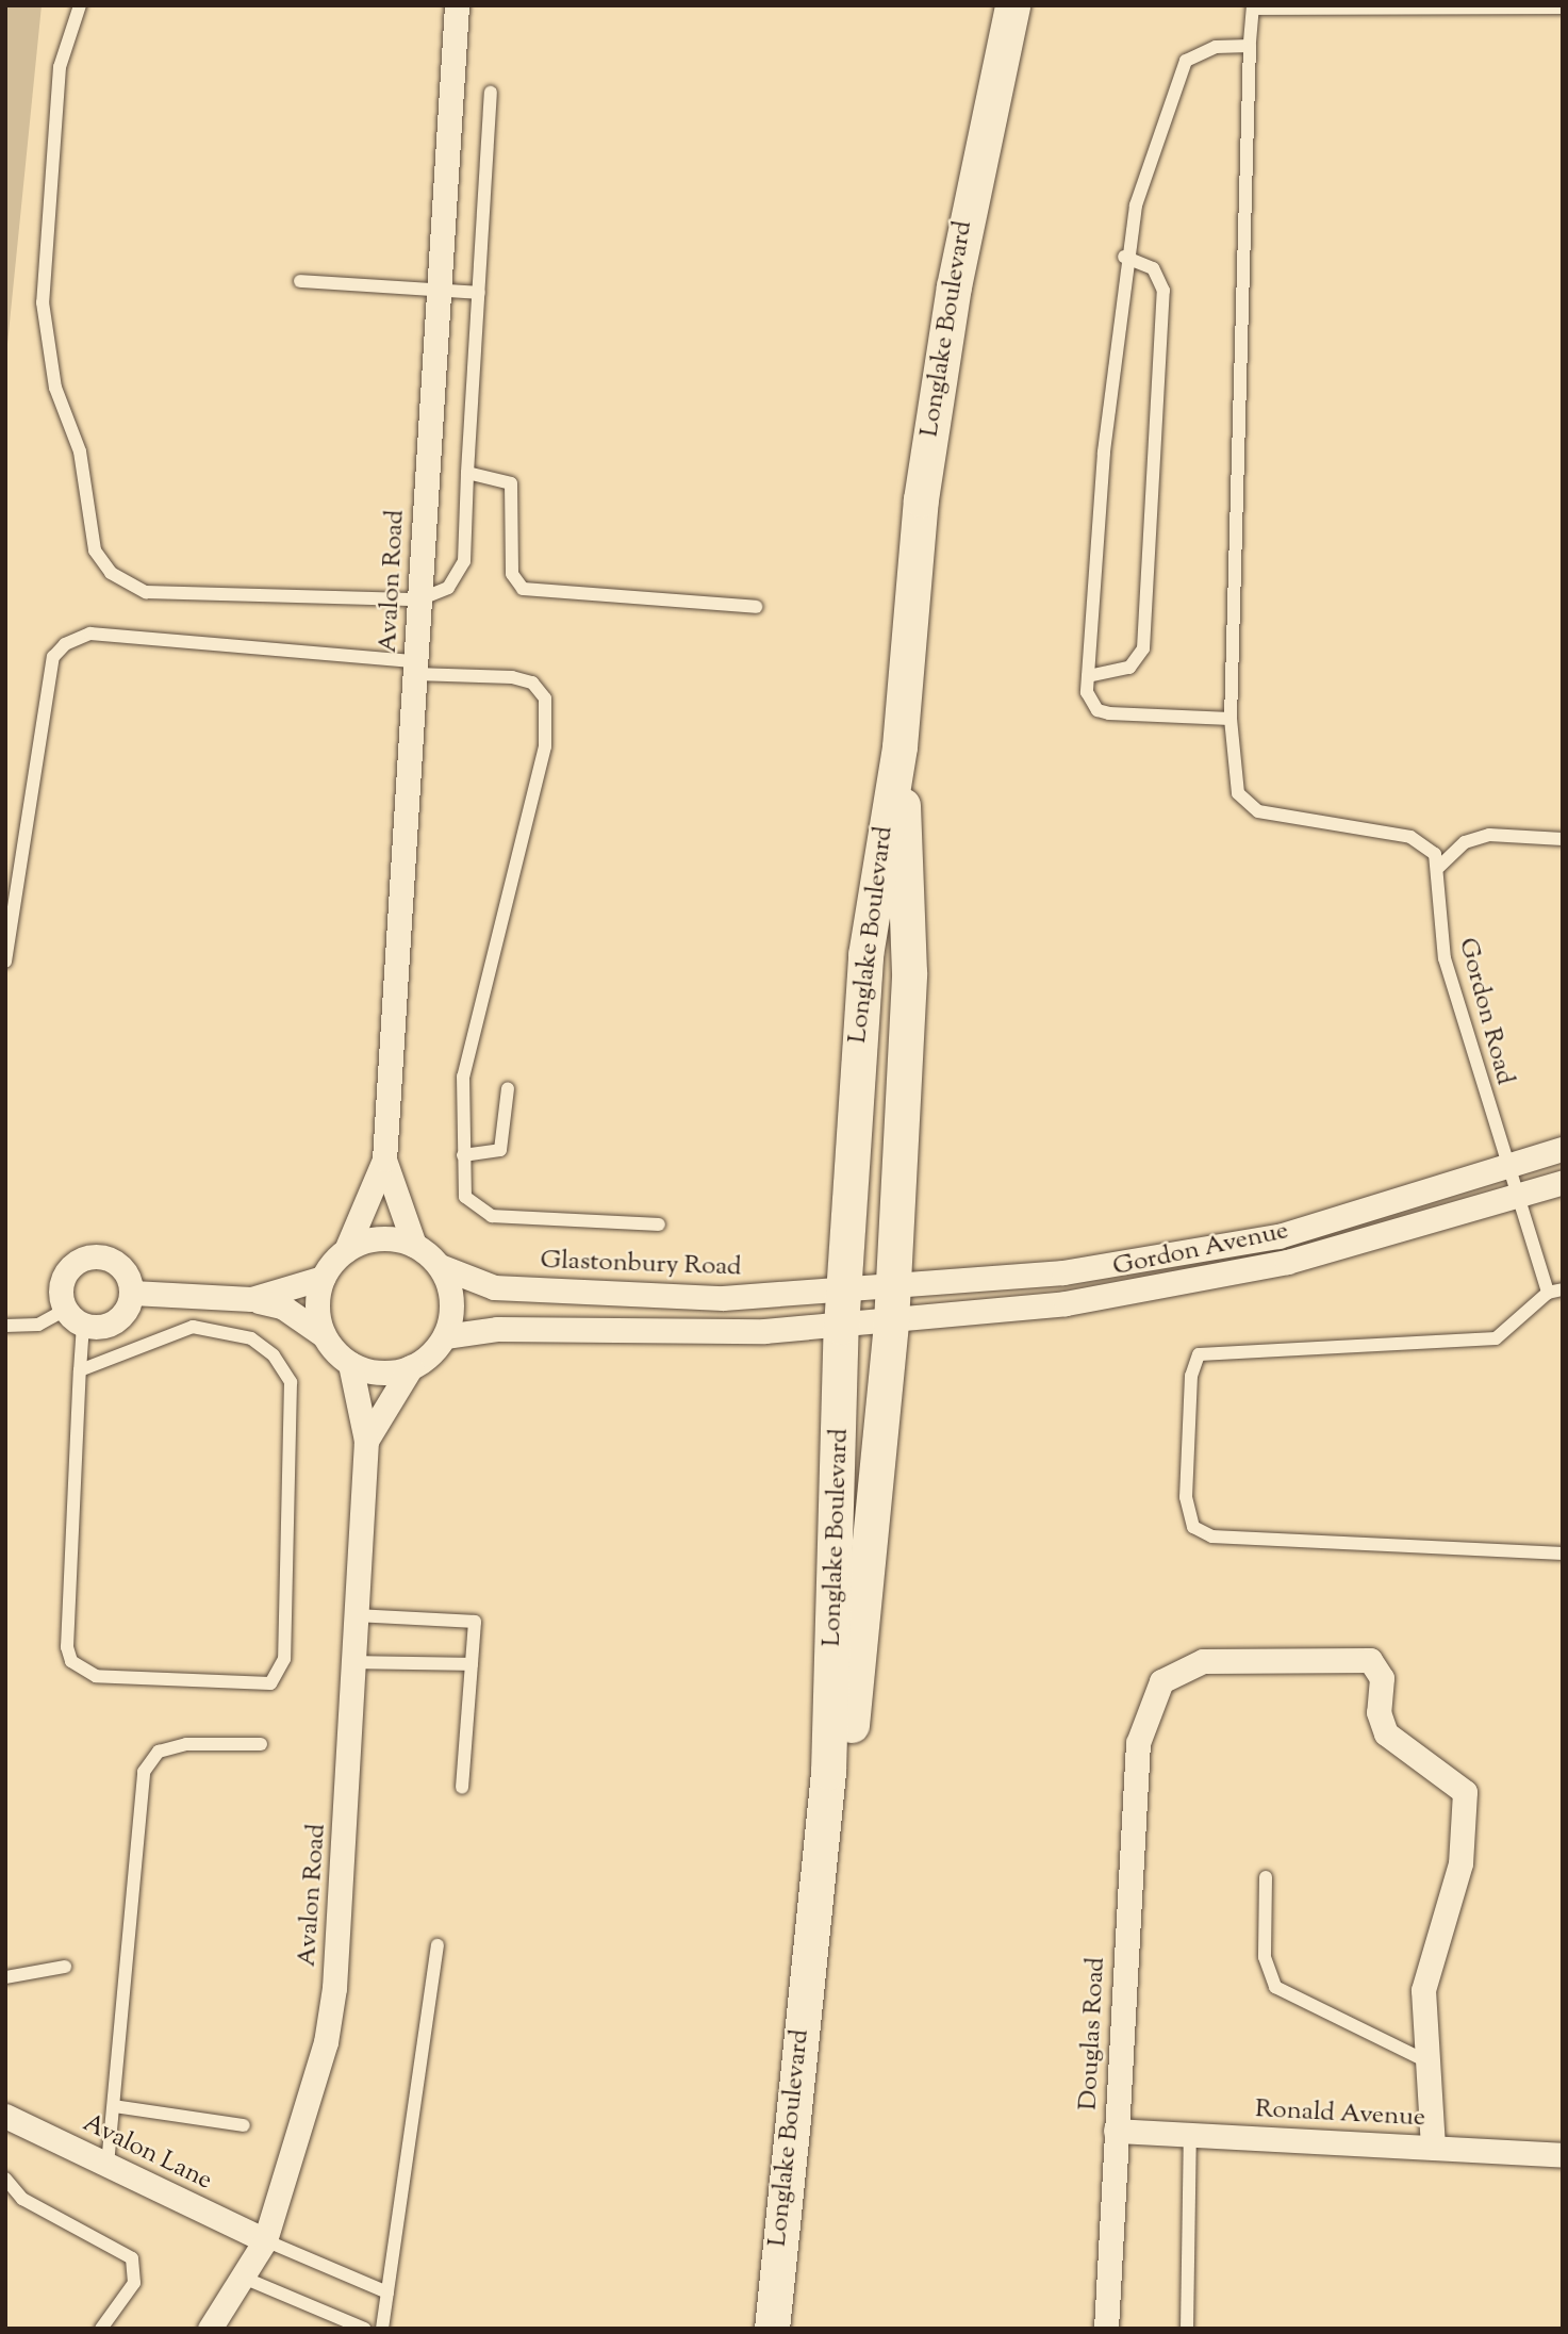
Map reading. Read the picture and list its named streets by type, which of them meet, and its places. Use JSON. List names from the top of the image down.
{
  "streets": {
    "main road": ["Longlake Boulevard"],
    "street": [
      "Avalon Road",
      "Gordon Avenue",
      "Glastonbury Road",
      "Douglas Road",
      "Ronald Avenue",
      "Avalon Lane"
    ],
    "lane": ["Gordon Road"]
  },
  "crossings": [
    ["Longlake Boulevard", "Gordon Avenue"],
    ["Longlake Boulevard", "Glastonbury Road"],
    ["Avalon Road", "Glastonbury Road"],
    ["Avalon Road", "Avalon Lane"],
    ["Gordon Road", "Gordon Avenue"],
    ["Gordon Avenue", "Glastonbury Road"],
    ["Douglas Road", "Ronald Avenue"]
  ]
}
